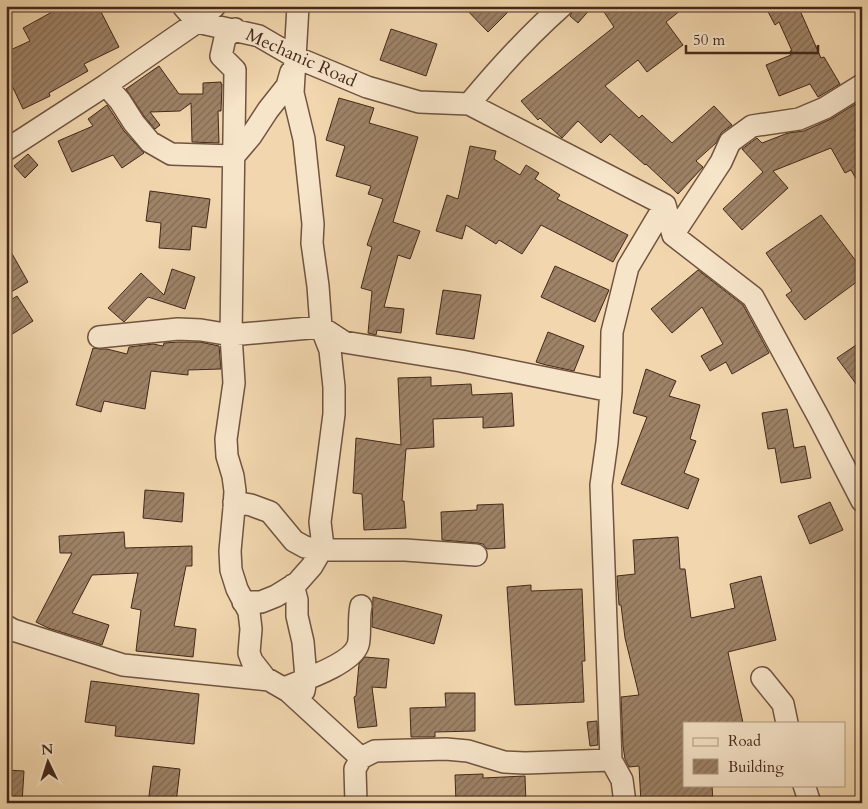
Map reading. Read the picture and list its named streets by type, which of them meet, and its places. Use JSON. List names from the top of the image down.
{
  "streets": {
    "street": ["Mechanic Road"]
  },
  "legend": ["Road", "Building"],
  "scale_bar": "50 m",
  "north": "top"
}
